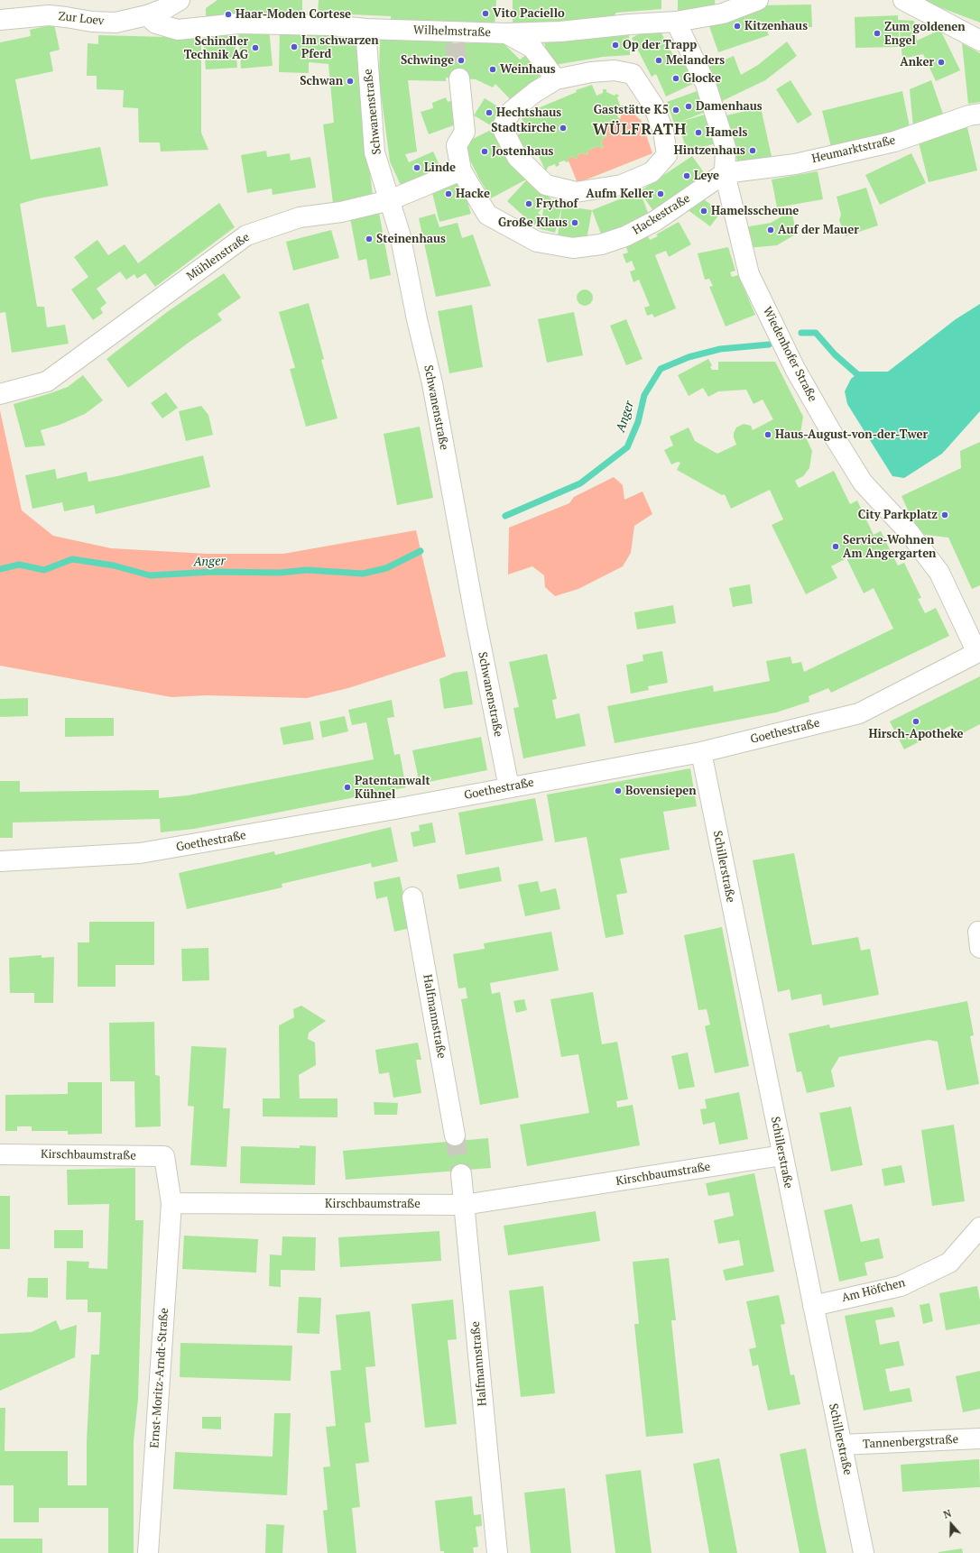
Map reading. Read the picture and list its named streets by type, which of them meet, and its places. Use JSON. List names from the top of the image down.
{
  "streets": {
    "street": [
      "Zur Loev",
      "Wilhelmstraße",
      "Schwanenstraße",
      "Heumarktstraße",
      "Hackestraße",
      "Mühlenstraße",
      "Wiedenhofer Straße",
      "Goethestraße",
      "Schillerstraße",
      "Halfmannstraße",
      "Kirschbaumstraße",
      "Am Höfchen",
      "Ernst-Moritz-Arndt-Straße",
      "Tannenbergstraße"
    ]
  },
  "crossings": [
    ["Zur Loev", "Wilhelmstraße"],
    ["Wilhelmstraße", "Schwanenstraße"],
    ["Wilhelmstraße", "Wiedenhofer Straße"],
    ["Schwanenstraße", "Mühlenstraße"],
    ["Schwanenstraße", "Goethestraße"],
    ["Heumarktstraße", "Hackestraße"],
    ["Heumarktstraße", "Wiedenhofer Straße"],
    ["Hackestraße", "Mühlenstraße"],
    ["Hackestraße", "Wiedenhofer Straße"],
    ["Wiedenhofer Straße", "Goethestraße"],
    ["Goethestraße", "Schillerstraße"],
    ["Schillerstraße", "Kirschbaumstraße"],
    ["Schillerstraße", "Am Höfchen"],
    ["Schillerstraße", "Tannenbergstraße"],
    ["Halfmannstraße", "Kirschbaumstraße"],
    ["Kirschbaumstraße", "Ernst-Moritz-Arndt-Straße"]
  ],
  "districts": ["WÜLFRATH"],
  "water": ["Anger"],
  "places": [
    "Vito Paciello",
    "Haar-Moden Cortese",
    "Kitzenhaus",
    "Zum goldenen Engel",
    "Op der Trapp",
    "Im schwarzen Pferd",
    "Schindler Technik AG",
    "Schwinge",
    "Melanders",
    "Anker",
    "Weinhaus",
    "Glocke",
    "Schwan",
    "Damenhaus",
    "Gaststätte K5",
    "Hechtshaus",
    "Stadtkirche",
    "Hamels",
    "Hintzenhaus",
    "Jostenhaus",
    "Linde",
    "Leye",
    "Hacke",
    "Aufm Keller",
    "Frythof",
    "Hamelsscheune",
    "Große Klaus",
    "Auf der Mauer",
    "Steinenhaus",
    "Haus-August-von-der-Twer",
    "City Parkplatz",
    "Service-Wohnen Am Angergarten",
    "Hirsch-Apotheke",
    "Patentanwalt Kühnel",
    "Bovensiepen"
  ],
  "north": "top"
}
